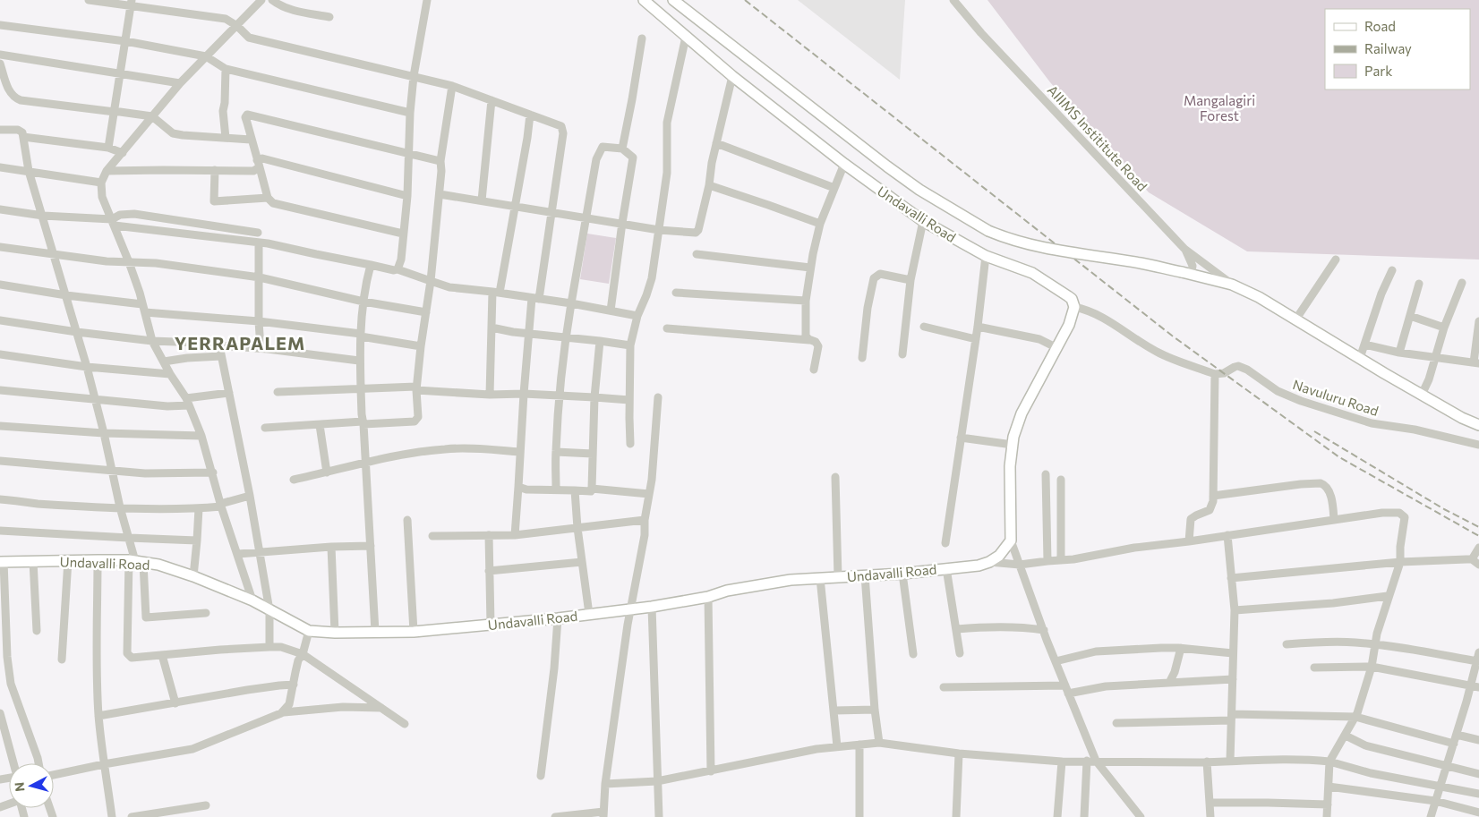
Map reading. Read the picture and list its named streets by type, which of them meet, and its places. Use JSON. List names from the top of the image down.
{
  "streets": {
    "main road": ["Undavalli Road"],
    "street": ["AIIIMS Instititute Road", "Navuluru Road"]
  },
  "districts": ["YERRAPALEM"],
  "parks": ["Mangalagiri Forest"],
  "legend": ["Road", "Railway", "Park"],
  "north": "left"
}
